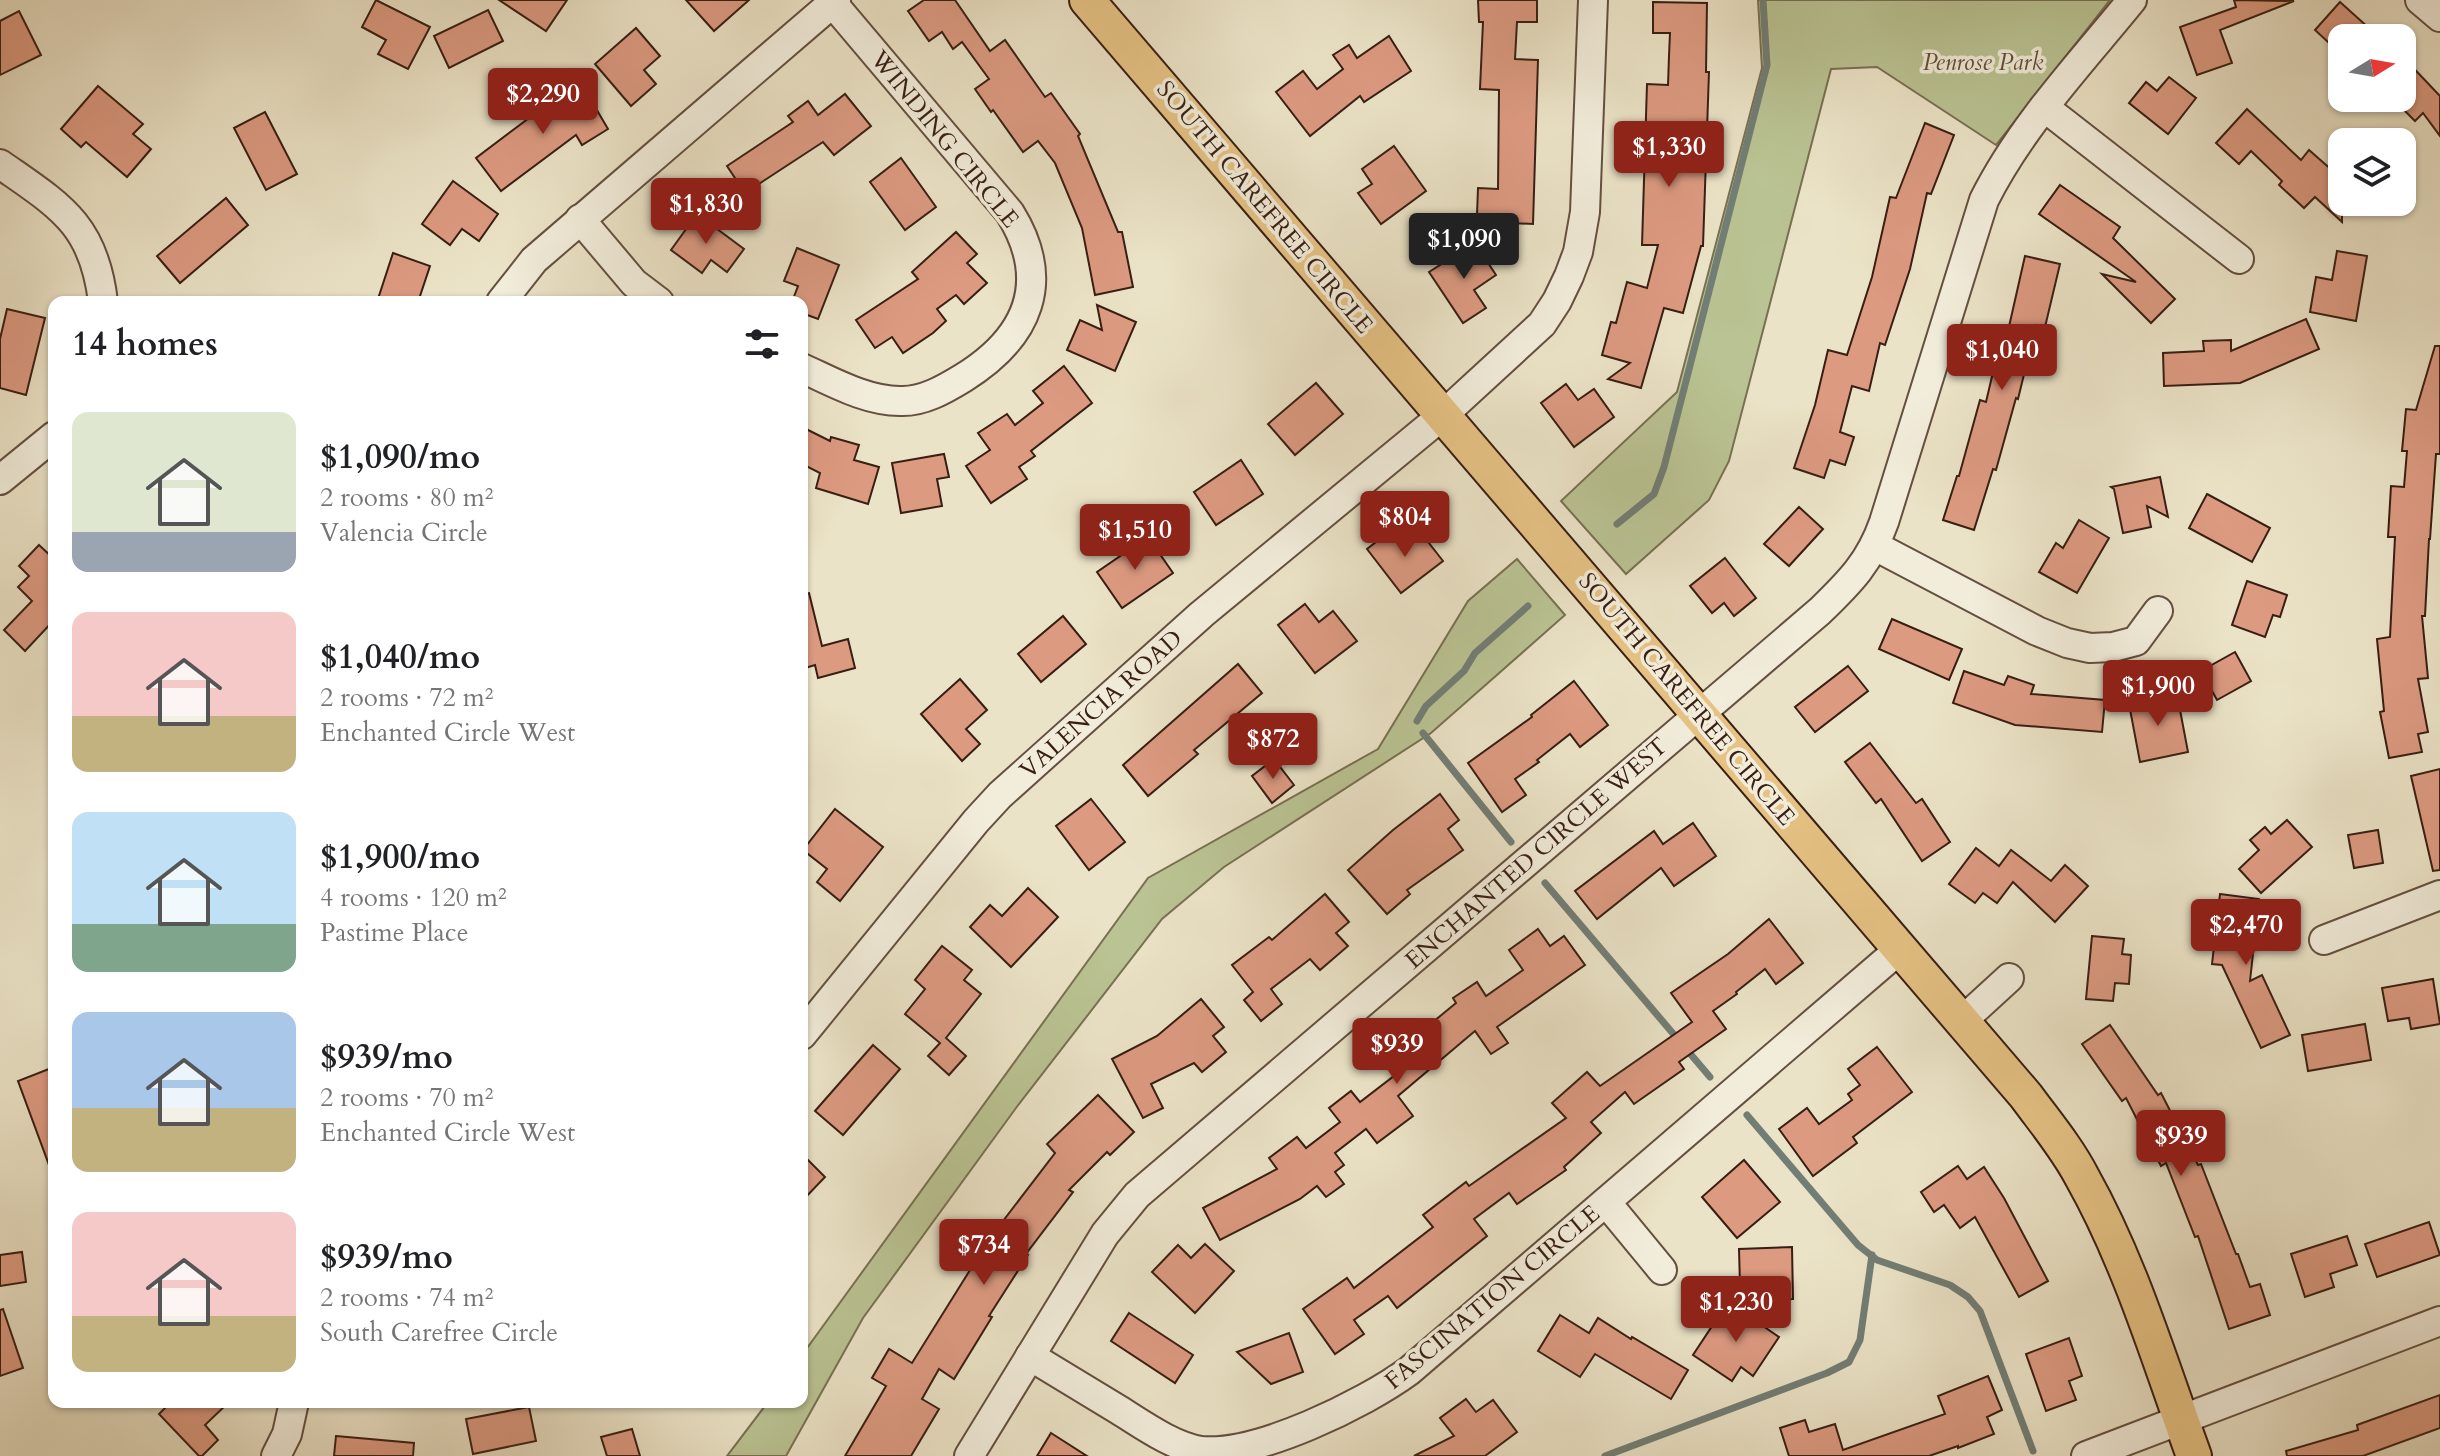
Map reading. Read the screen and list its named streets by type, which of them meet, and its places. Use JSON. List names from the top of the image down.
{
  "streets": {
    "main road": ["SOUTH CAREFREE CIRCLE"],
    "street": [
      "WINDING CIRCLE",
      "VALENCIA ROAD",
      "ENCHANTED CIRCLE WEST",
      "FASCINATION CIRCLE"
    ]
  },
  "crossings": [
    ["SOUTH CAREFREE CIRCLE", "VALENCIA ROAD"],
    ["SOUTH CAREFREE CIRCLE", "ENCHANTED CIRCLE WEST"],
    ["SOUTH CAREFREE CIRCLE", "FASCINATION CIRCLE"],
    ["ENCHANTED CIRCLE WEST", "FASCINATION CIRCLE"]
  ],
  "parks": ["Penrose Park"],
  "north": "right",
  "page": {
    "price": [
      "$2,290",
      "$1,330",
      "$1,830",
      "$1,090",
      "$1,040",
      "$804",
      "$1,510",
      "$1,900",
      "$872",
      "$2,470",
      "$939",
      "$939",
      "$734",
      "$1,230"
    ],
    "heading": "14 homes",
    "list": [
      {
        "name": "$1,090/mo",
        "note": "2 rooms · 80 m² · Valencia Circle"
      },
      {
        "name": "$1,040/mo",
        "note": "2 rooms · 72 m² · Enchanted Circle West"
      },
      {
        "name": "$1,900/mo",
        "note": "4 rooms · 120 m² · Pastime Place"
      },
      {
        "name": "$939/mo",
        "note": "2 rooms · 70 m² · Enchanted Circle West"
      },
      {
        "name": "$939/mo",
        "note": "2 rooms · 74 m² · South Carefree Circle"
      }
    ]
  }
}
